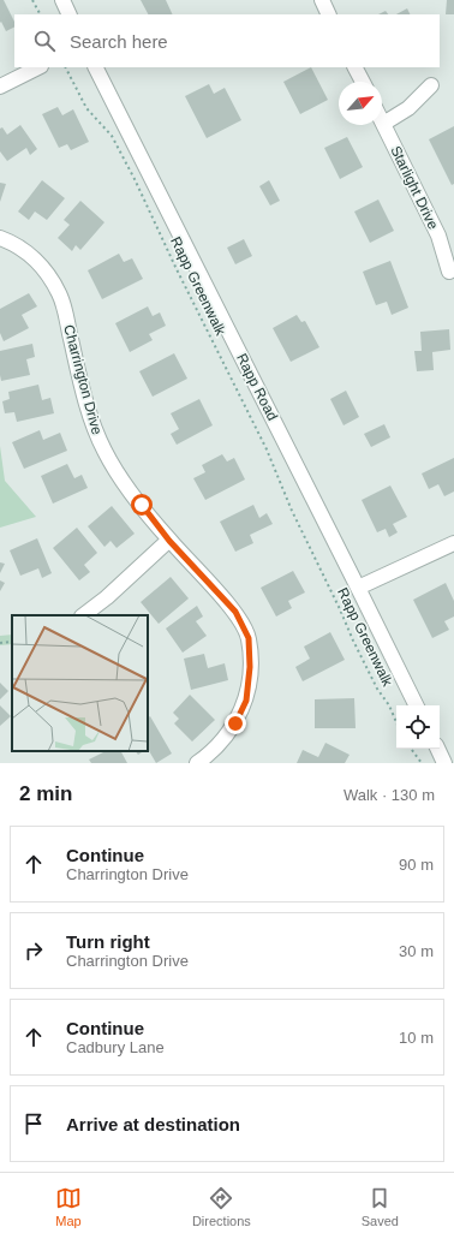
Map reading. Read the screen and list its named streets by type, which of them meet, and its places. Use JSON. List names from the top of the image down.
{
  "streets": {
    "street": ["Starlight Drive", "Charrington Drive", "Rapp Road"],
    "path": ["Rapp Greenwalk"]
  },
  "north": "top right",
  "page": {
    "search": "Search here",
    "heading": ["2 min", "Walk · 130 m"],
    "list": [
      ["Continue", "Charrington Drive", "90 m"],
      ["Turn right", "Charrington Drive", "30 m"],
      ["Continue", "Cadbury Lane", "10 m"],
      "Arrive at destination"
    ],
    "nav": ["Map", "Directions", "Saved"]
  }
}
